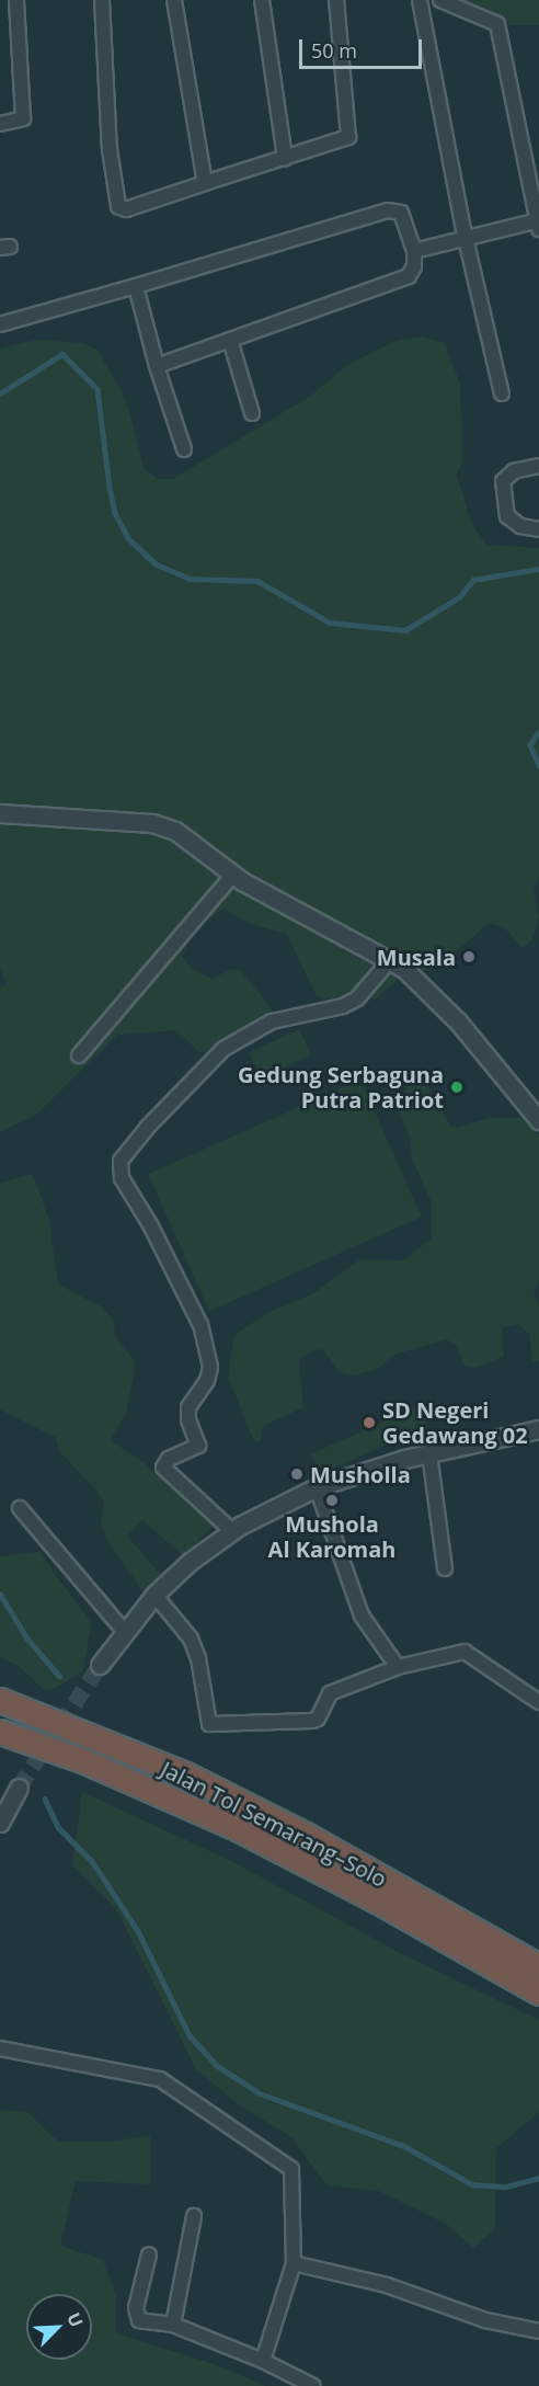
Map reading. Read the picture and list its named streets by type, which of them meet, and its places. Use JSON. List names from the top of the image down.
{
  "streets": {
    "highway": ["Jalan Tol Semarang–Solo"]
  },
  "places": [
    "Musala",
    "Gedung Serbaguna Putra Patriot",
    "SD Negeri Gedawang 02",
    "Musholla",
    "Mushola Al Karomah"
  ],
  "scale_bar": "50 m",
  "north": "top right"
}
